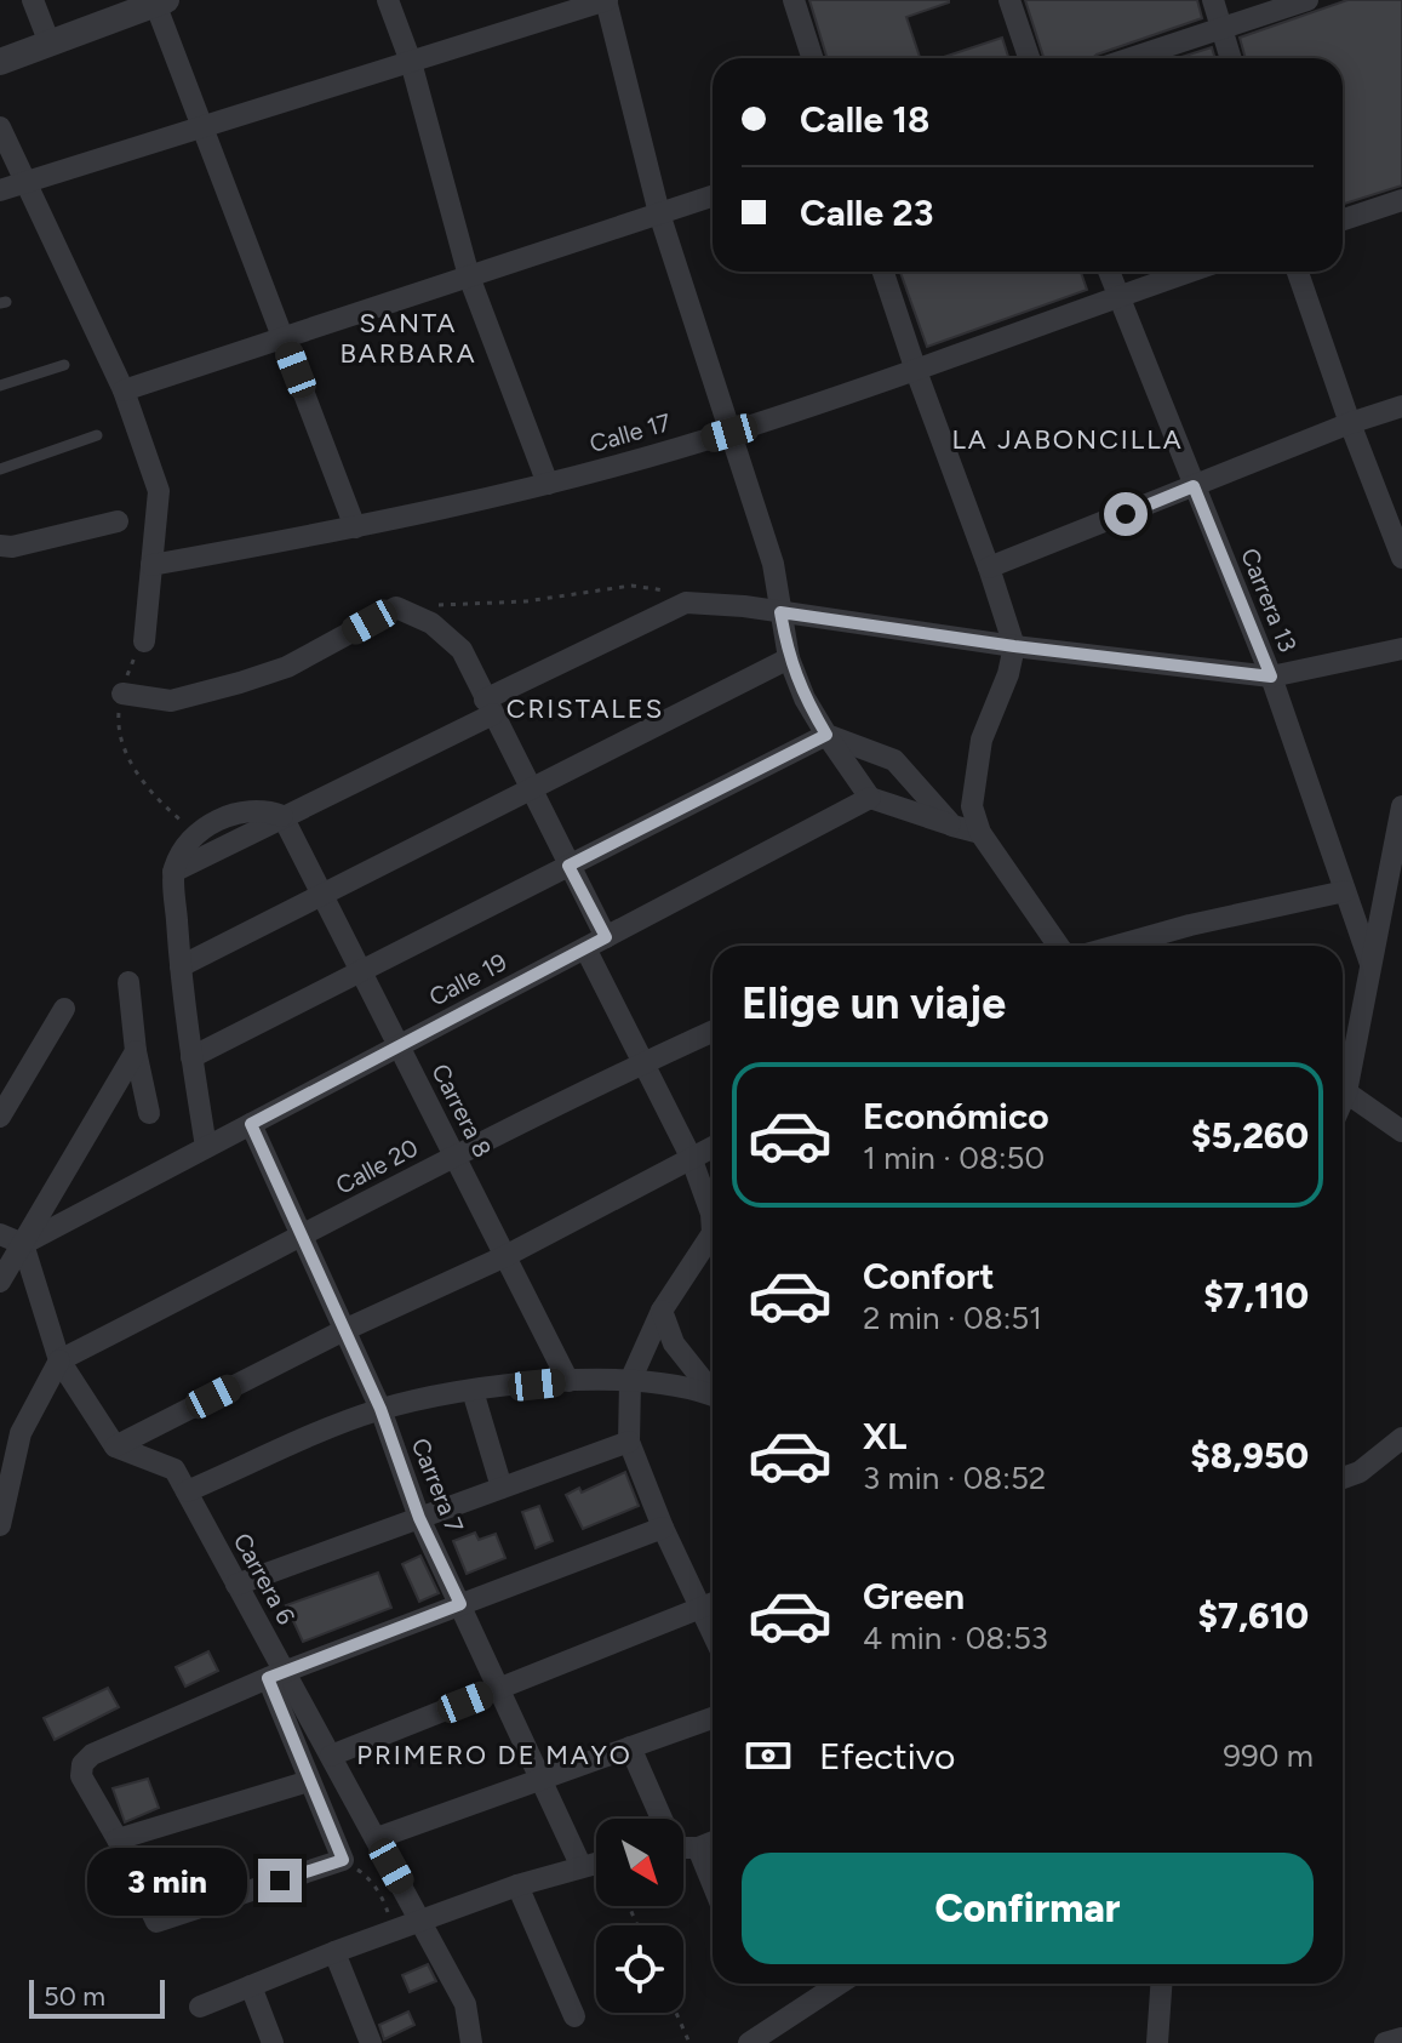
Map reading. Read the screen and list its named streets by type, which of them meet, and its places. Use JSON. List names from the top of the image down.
{
  "streets": {
    "street": [
      "Calle 17",
      "Carrera 13",
      "Calle 19",
      "Carrera 8",
      "Calle 20",
      "Carrera 7",
      "Carrera 6"
    ]
  },
  "crossings": [
    ["Calle 17", "Carrera 13"],
    ["Calle 19", "Carrera 8"],
    ["Calle 19", "Carrera 7"],
    ["Carrera 8", "Calle 20"],
    ["Calle 20", "Carrera 7"]
  ],
  "districts": [
    "SANTA BARBARA",
    "LA JABONCILLA",
    "CRISTALES",
    "PRIMERO DE MAYO"
  ],
  "scale_bar": "50 m",
  "north": "bottom right",
  "page": {
    "banner": ["Calle 18", "Calle 23"],
    "heading": "Elige un viaje",
    "list": [
      {
        "name": "Económico",
        "note": "1 min · 08:50",
        "value": "$5,260"
      },
      {
        "name": "Confort",
        "note": "2 min · 08:51",
        "value": "$7,110"
      },
      {
        "name": "XL",
        "note": "3 min · 08:52",
        "value": "$8,950"
      },
      {
        "name": "Green",
        "note": "4 min · 08:53",
        "value": "$7,610"
      }
    ],
    "pay": ["Efectivo", "990 m"],
    "buttons": "Confirmar",
    "bubble": "3 min",
    "scale": "50 m"
  }
}
